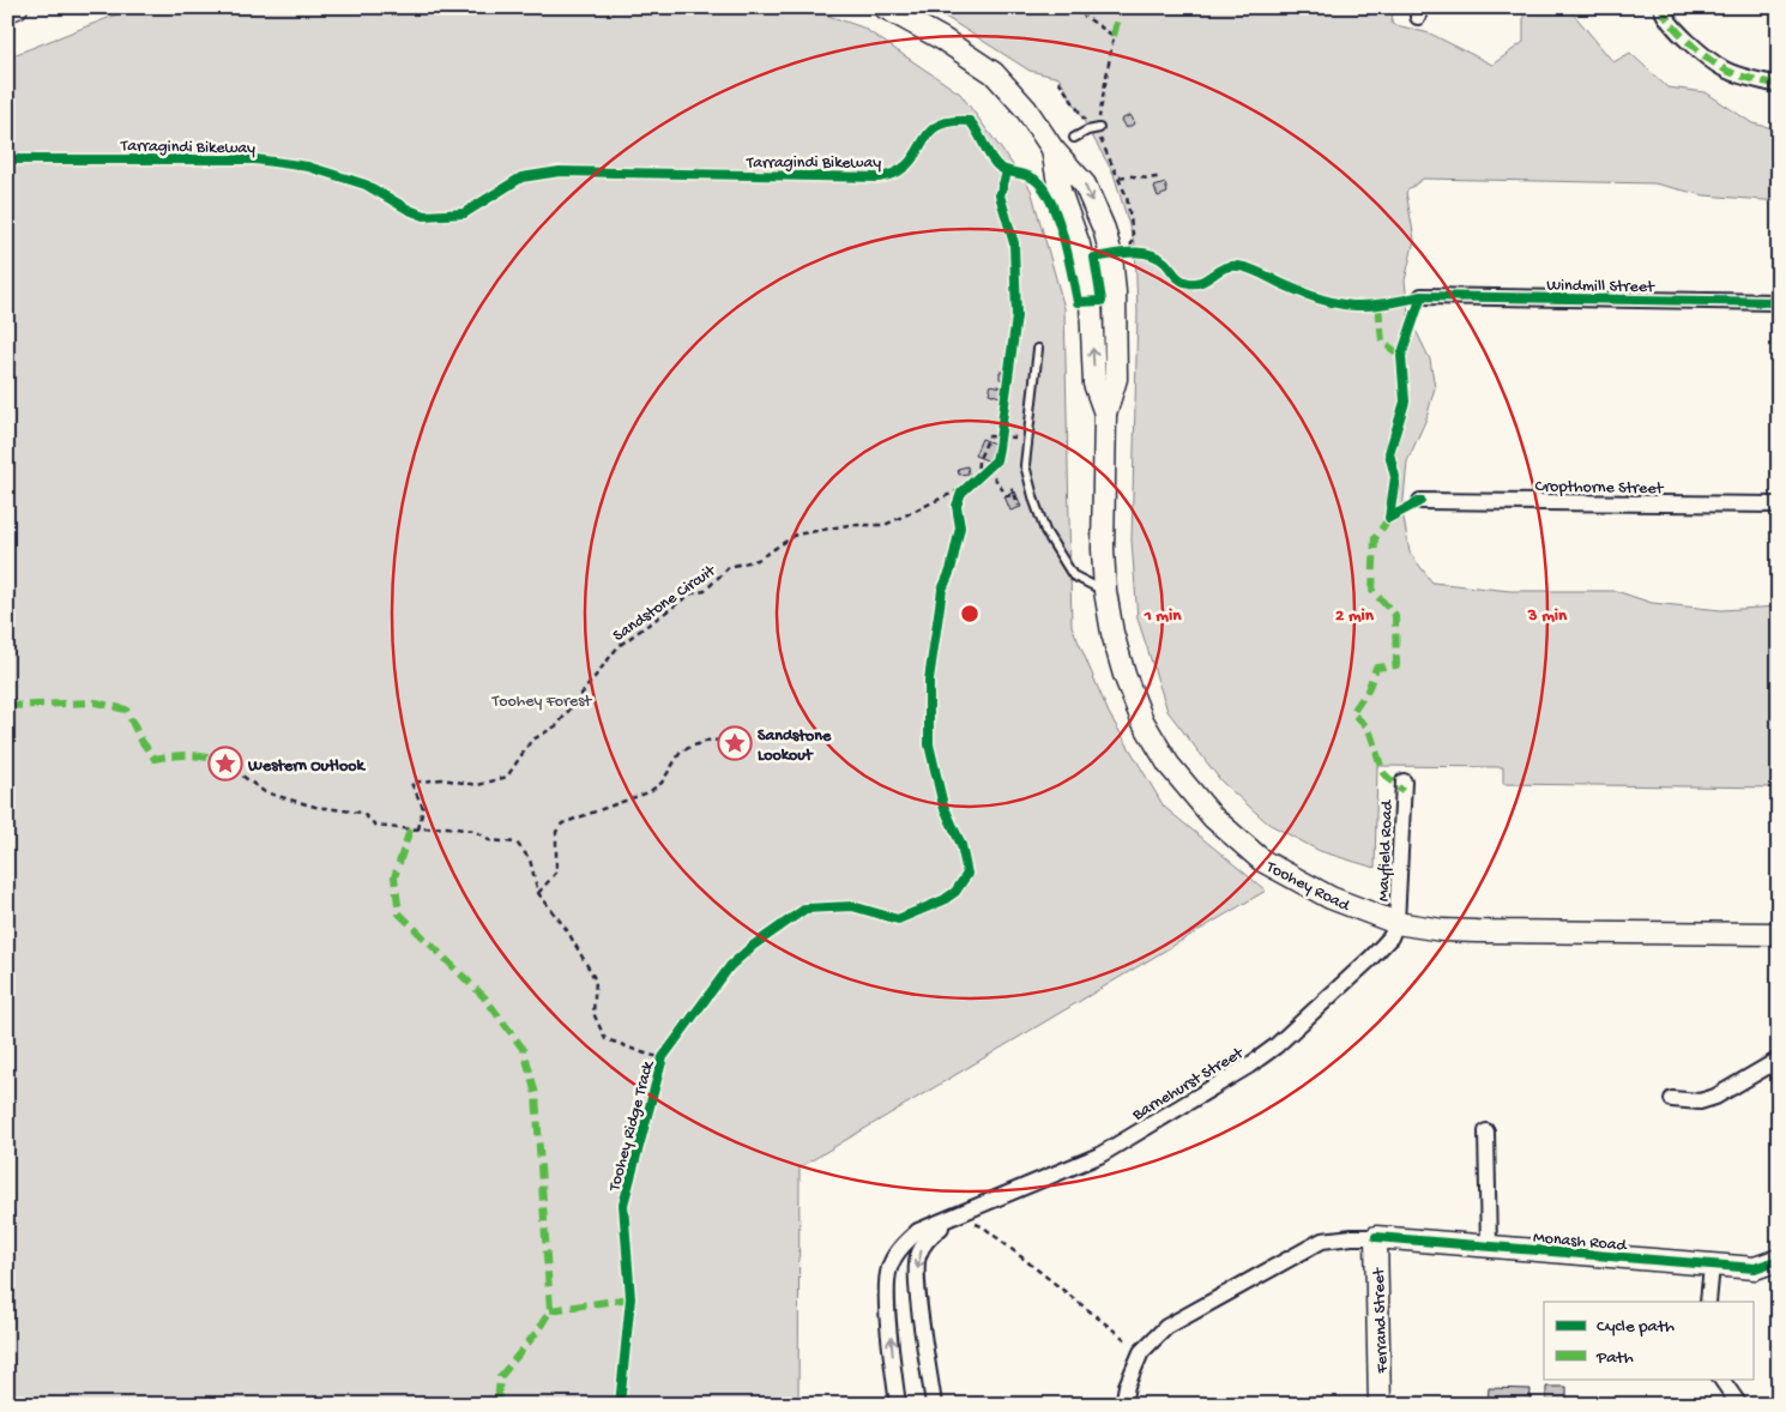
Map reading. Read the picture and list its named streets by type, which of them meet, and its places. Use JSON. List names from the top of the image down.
{
  "streets": {
    "main road": ["Toohey Road", "Monash Road", "Ferrand Street"],
    "street": [
      "Windmill Street",
      "Cropthorne Street",
      "Mayfield Road",
      "Barnehurst Street"
    ],
    "path": ["Sandstone Circuit"],
    "cycle path": ["Tarragindi Bikeway", "Toohey Ridge Track"]
  },
  "crossings": [
    ["Mayfield Road", "Toohey Road"],
    ["Mayfield Road", "Barnehurst Street"],
    ["Toohey Road", "Barnehurst Street"],
    ["Monash Road", "Ferrand Street"]
  ],
  "parks": ["Toohey Forest"],
  "places": {
    "place": ["Sandstone Lookout", "Western Outlook"]
  },
  "legend": ["Cycle path", "Path"],
  "rings": ["1 min", "2 min", "3 min"]
}
